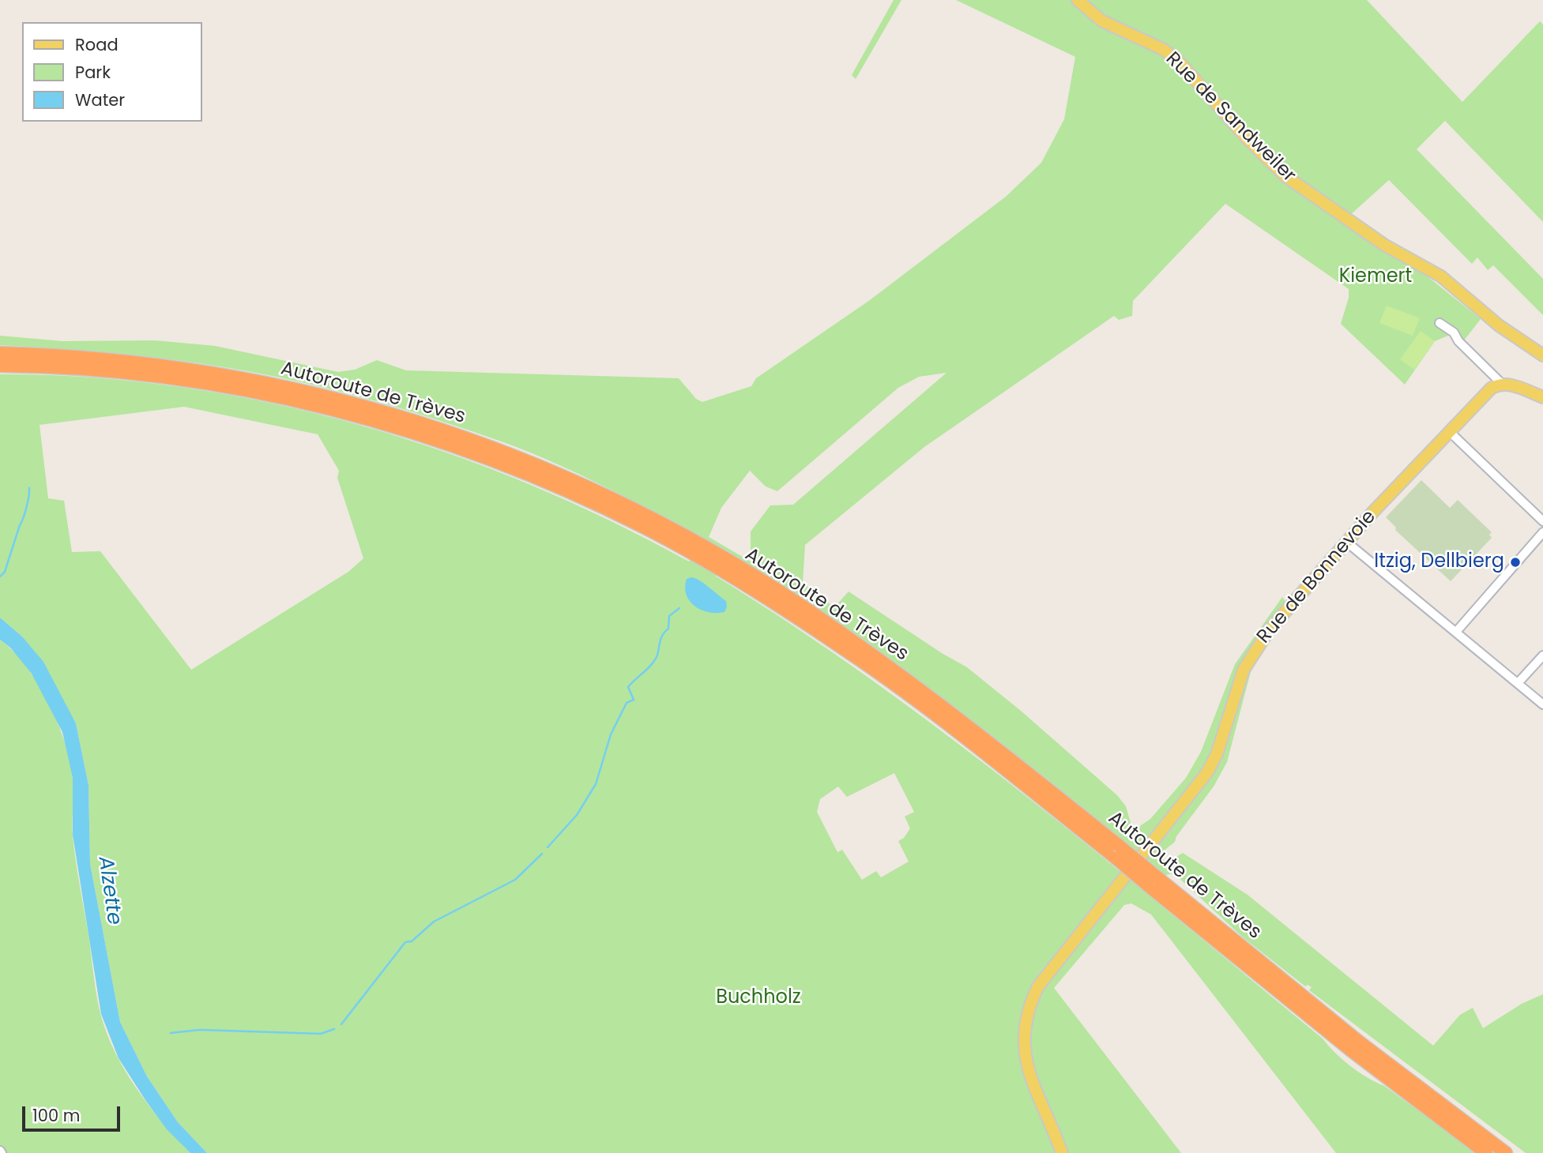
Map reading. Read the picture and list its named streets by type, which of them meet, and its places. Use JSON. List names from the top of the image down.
{
  "streets": {
    "highway": ["Autoroute de Trèves"],
    "main road": ["Rue de Sandweiler", "Rue de Bonnevoie"]
  },
  "water": ["Alzette"],
  "parks": ["Kiemert", "Buchholz"],
  "places": ["Itzig, Dellbierg"],
  "legend": ["Road", "Park", "Water"],
  "scale_bar": "100 m"
}
